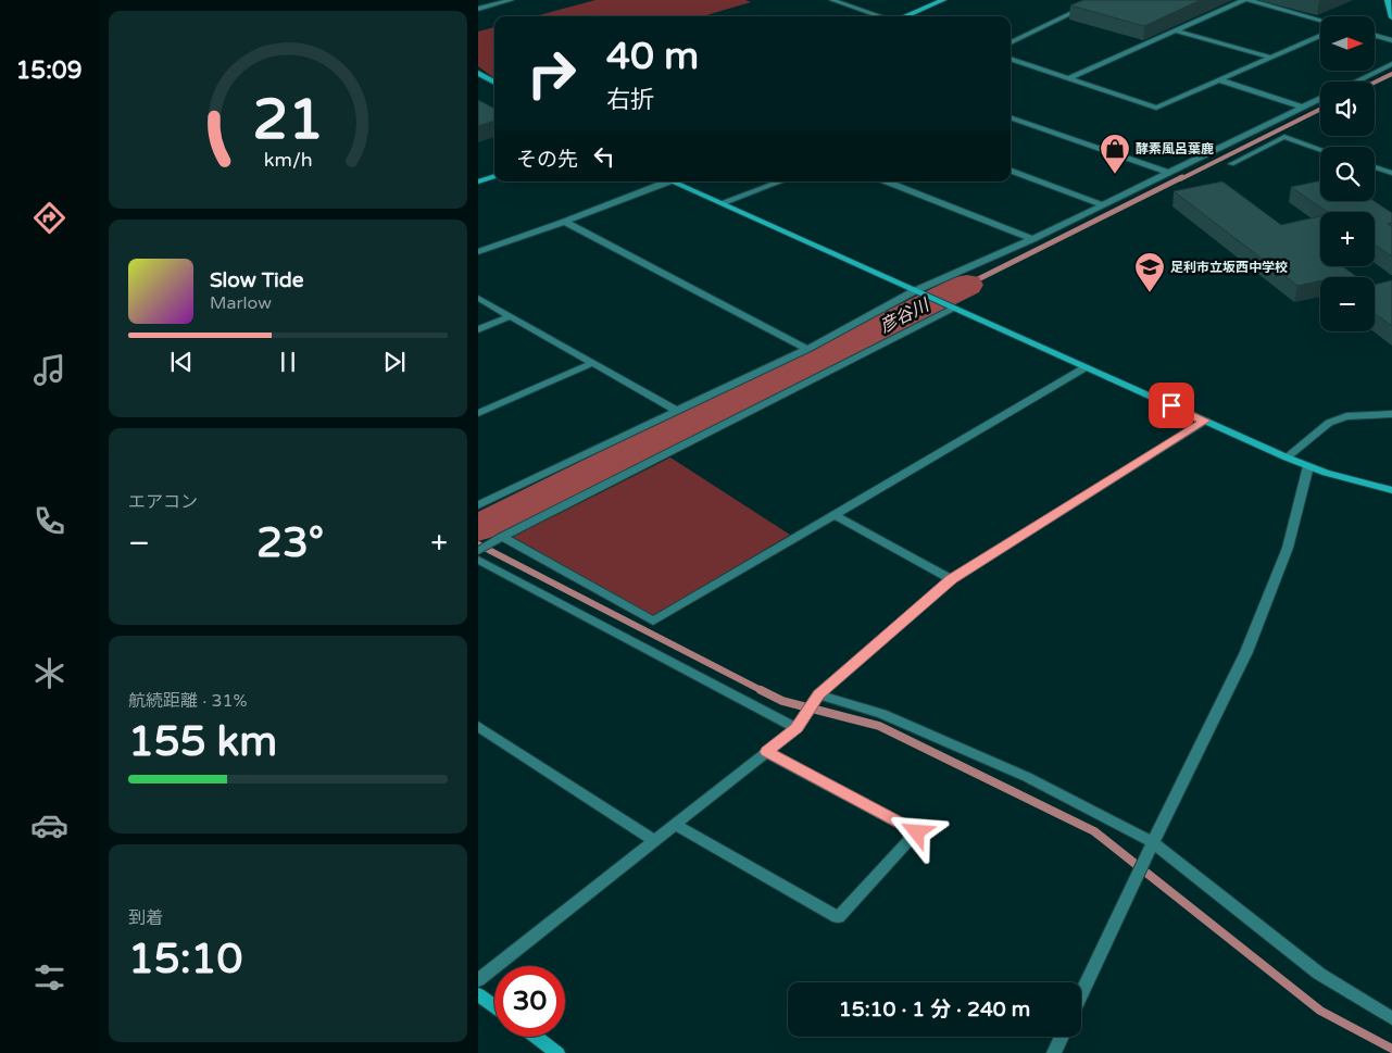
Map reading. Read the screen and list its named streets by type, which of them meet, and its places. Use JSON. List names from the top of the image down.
{
  "water": ["彦谷川"],
  "places": {
    "shop": ["酵素風呂葉鹿"],
    "school or university": ["足利市立坂西中学校"]
  },
  "north": "right",
  "page": {
    "tabs": "15:09",
    "map_buttons": ["+", "−"],
    "turn": ["40 m", "右折"],
    "then": "その先",
    "song": ["Slow Tide", "Marlow"],
    "tile": [
      "エアコン",
      ["航続距離 · 31%", "155 km"],
      ["到着", "15:10"]
    ],
    "heat": ["−", "23°", "+"],
    "limit": "30",
    "trip": "15:10 · 1 分 · 240 m",
    "gauge": ["21", "km/h"]
  }
}
